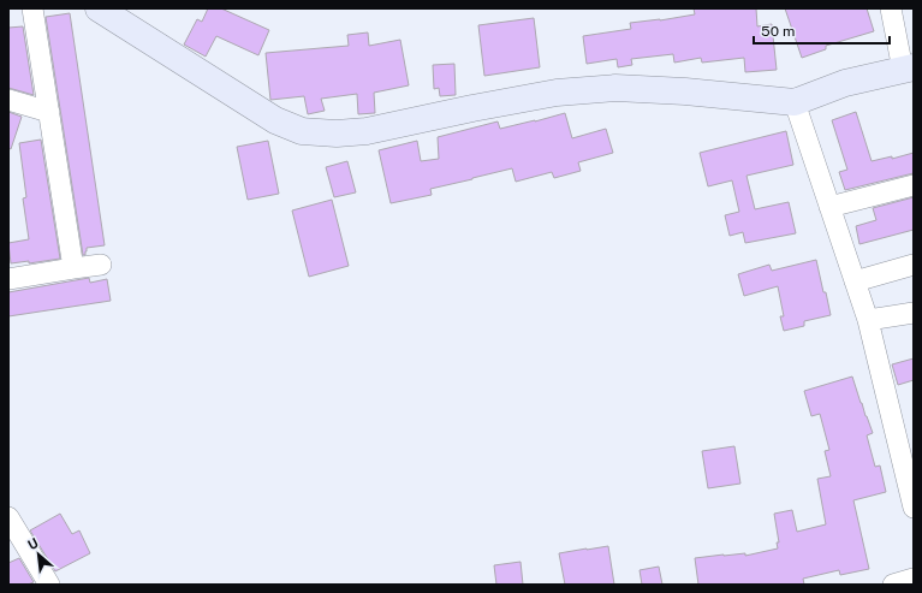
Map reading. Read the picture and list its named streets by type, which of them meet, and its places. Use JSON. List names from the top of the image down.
{
  "scale_bar": "50 m",
  "north": "top left"
}
